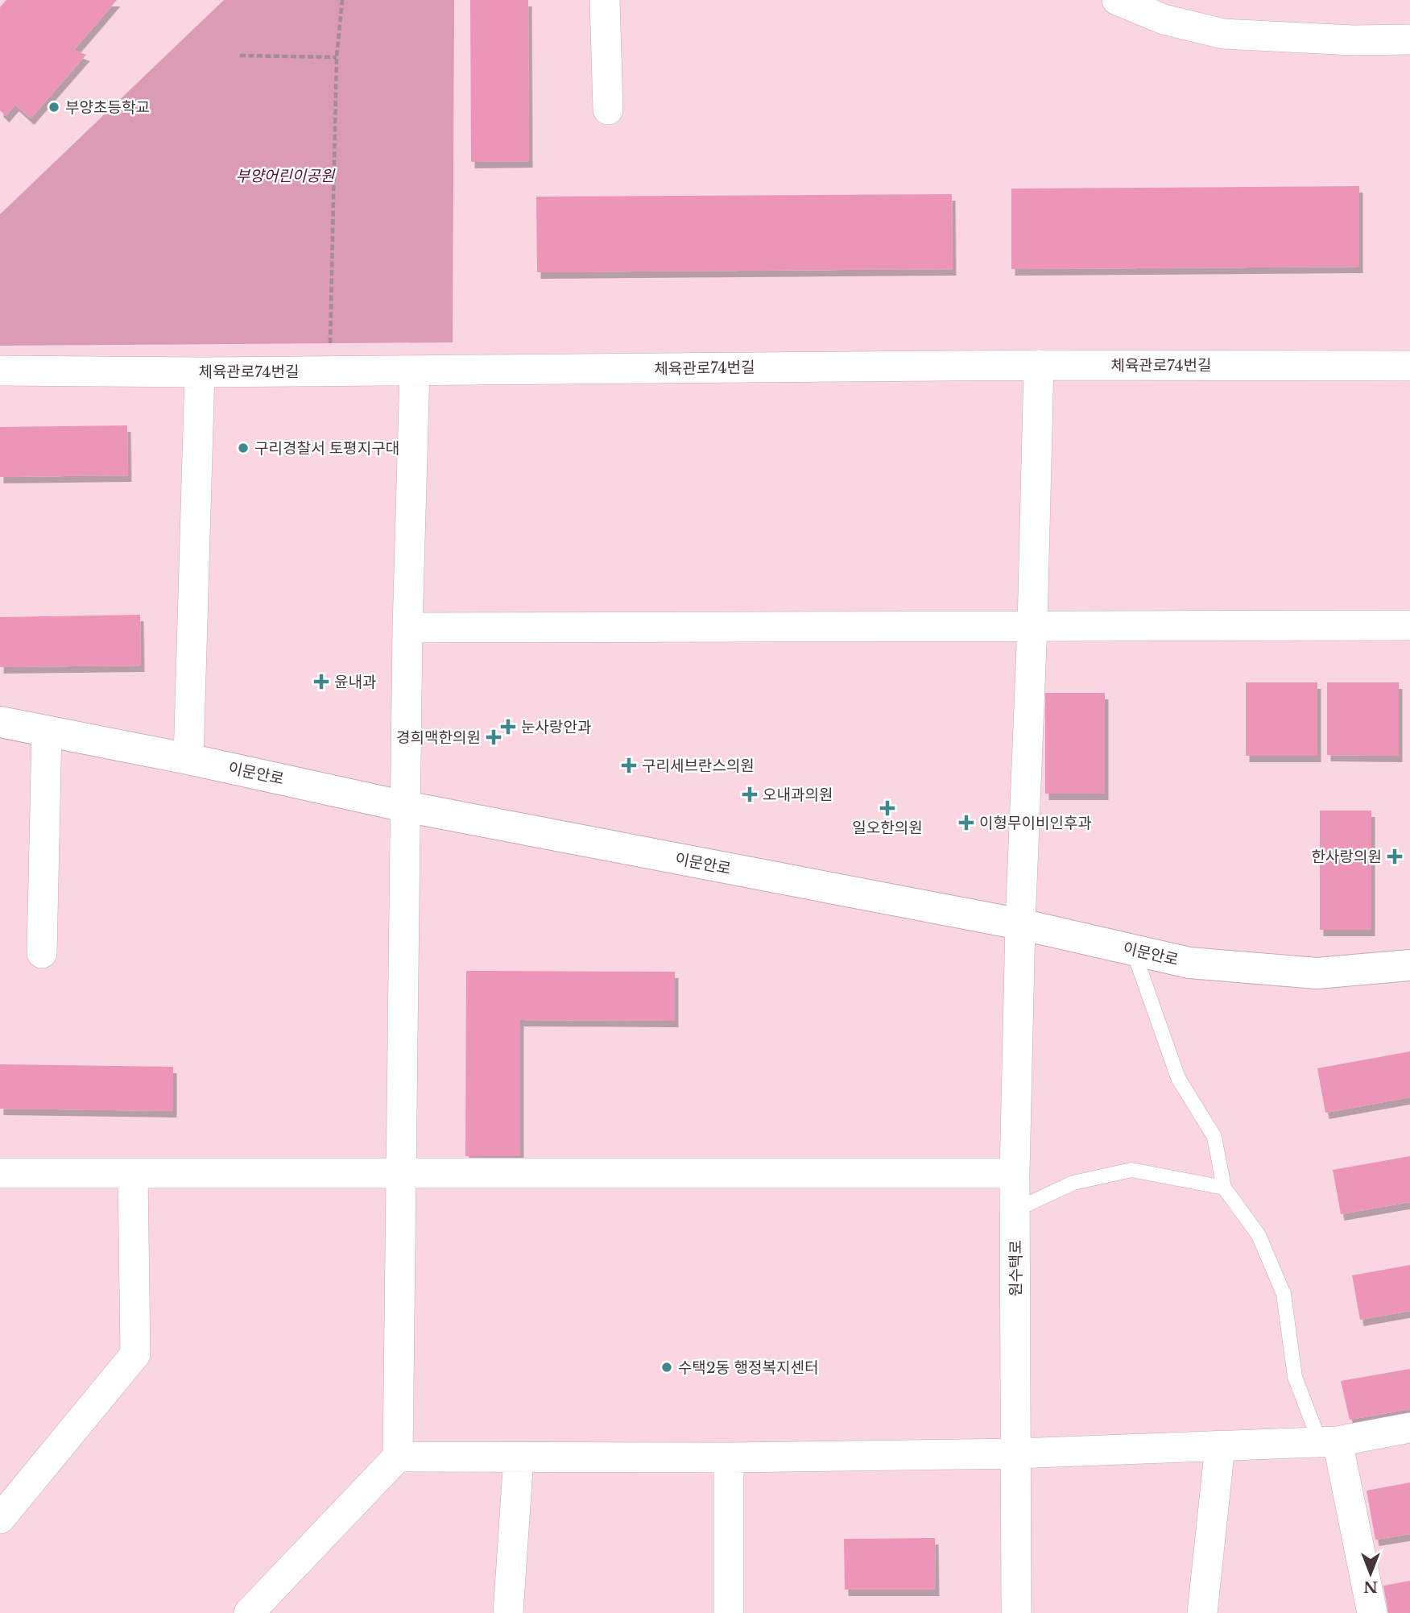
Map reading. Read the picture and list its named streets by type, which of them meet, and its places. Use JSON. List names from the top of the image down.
{
  "streets": {
    "street": ["체육관로74번길", "이문안로", "원수택로"]
  },
  "crossings": [
    ["체육관로74번길", "원수택로"],
    ["이문안로", "원수택로"]
  ],
  "parks": ["부양어린이공원"],
  "places": {
    "other": ["부양초등학교", "구리경찰서 토평지구대", "수택2동 행정복지센터"],
    "health": [
      "윤내과",
      "눈사랑안과",
      "경희맥한의원",
      "구리세브란스의원",
      "오내과의원",
      "일오한의원",
      "이형무이비인후과",
      "한사랑의원"
    ]
  },
  "north": "bottom"
}
